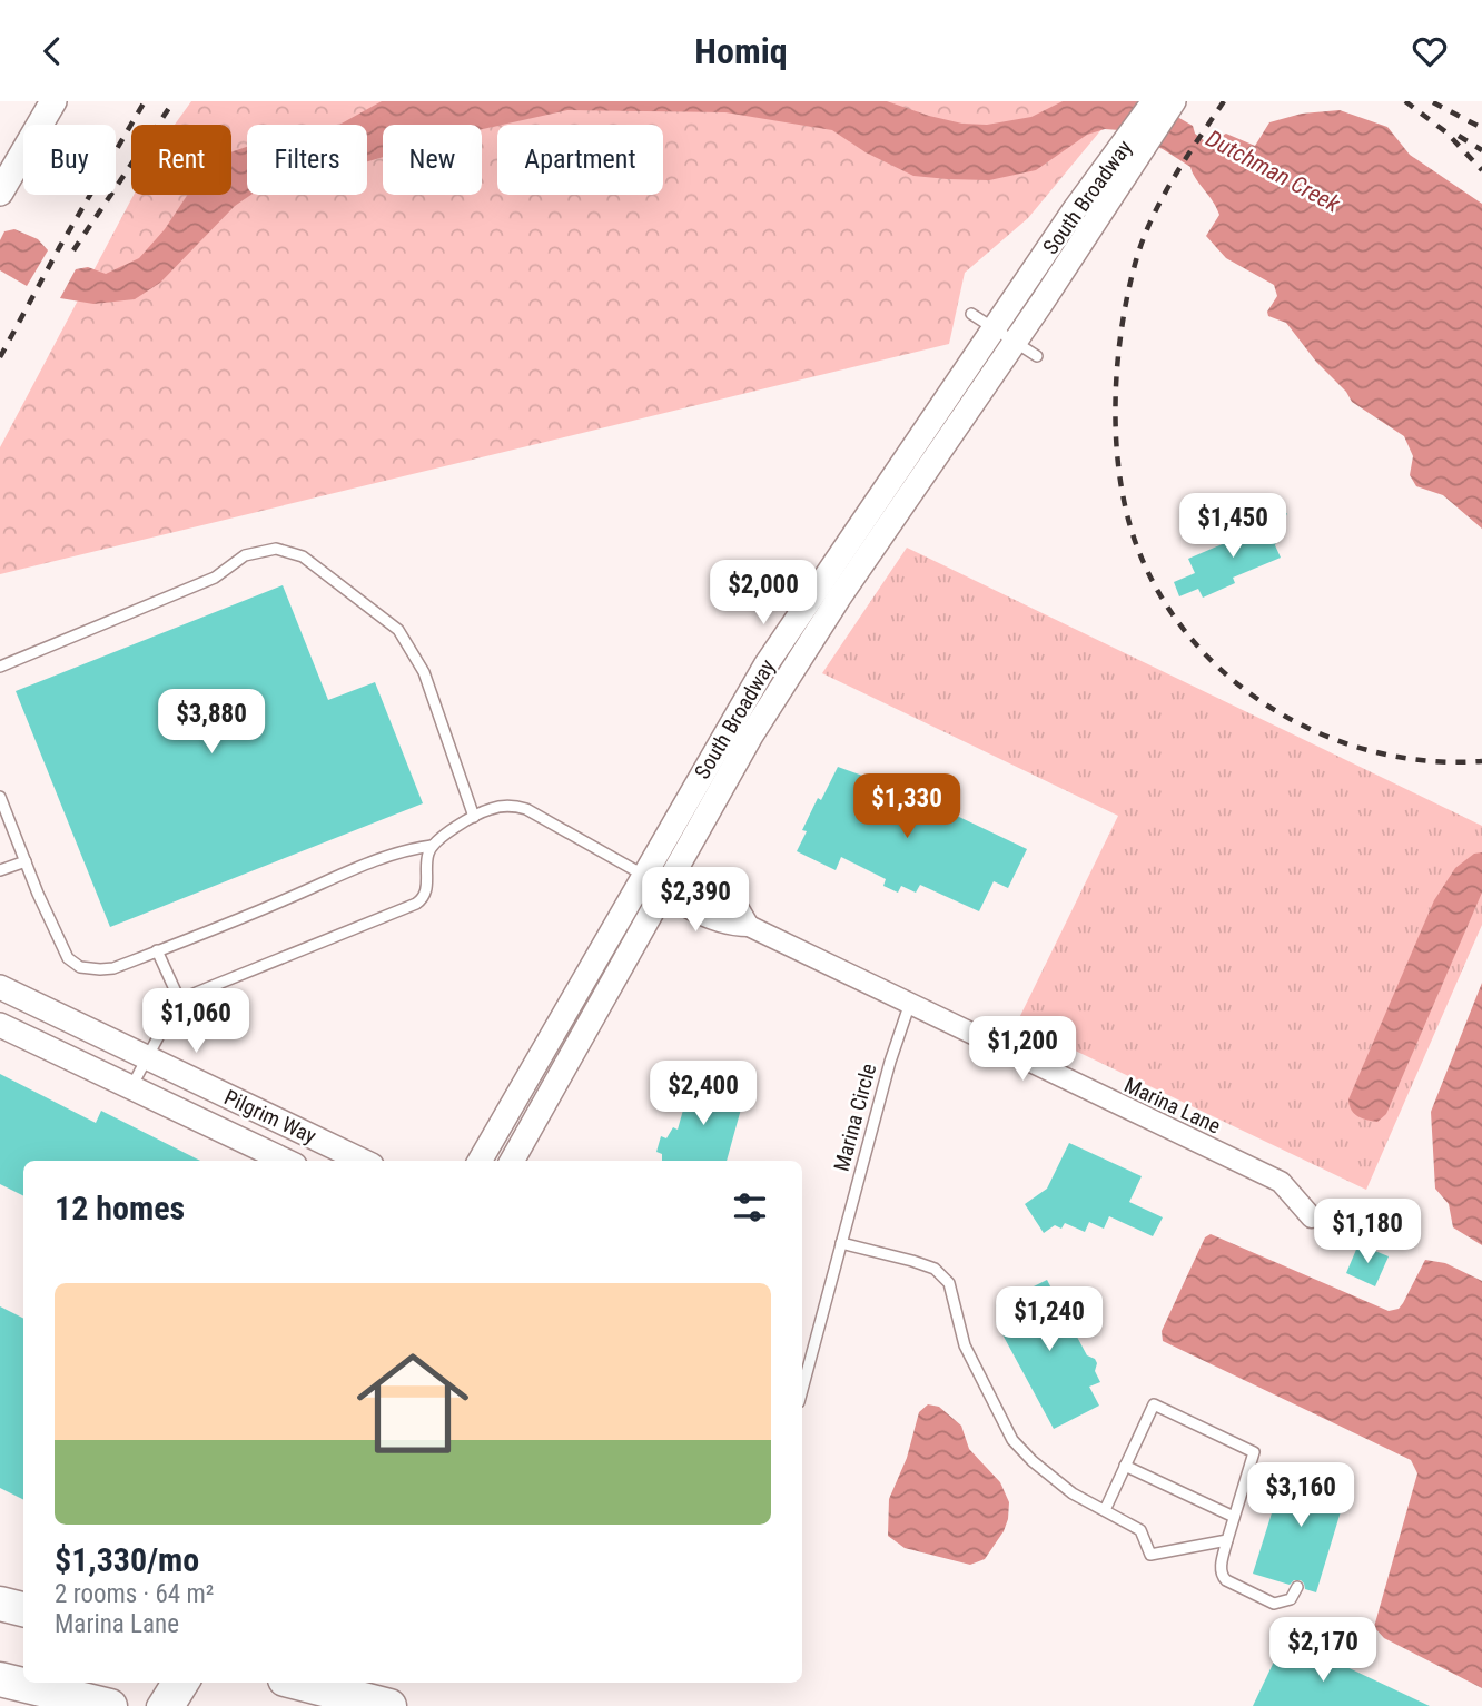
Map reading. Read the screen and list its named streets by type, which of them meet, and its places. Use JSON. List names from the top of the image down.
{
  "streets": {
    "street": ["South Broadway", "Marina Lane", "Pilgrim Way"],
    "lane": ["Marina Circle"]
  },
  "crossings": [
    ["South Broadway", "Marina Lane"],
    ["Marina Lane", "Marina Circle"]
  ],
  "water": ["Dutchman Creek"],
  "page": {
    "header": "Homiq",
    "chip": [
      "Buy",
      "Rent",
      "Filters",
      "New",
      "Apartment"
    ],
    "price": [
      "$1,450",
      "$2,000",
      "$3,880",
      "$1,330",
      "$2,390",
      "$1,060",
      "$1,200",
      "$2,400",
      "$1,180",
      "$1,240",
      "$3,160",
      "$2,170"
    ],
    "heading": "12 homes",
    "list": [
      {
        "name": "$1,330/mo",
        "note": "2 rooms · 64 m² · Marina Lane"
      }
    ]
  }
}
